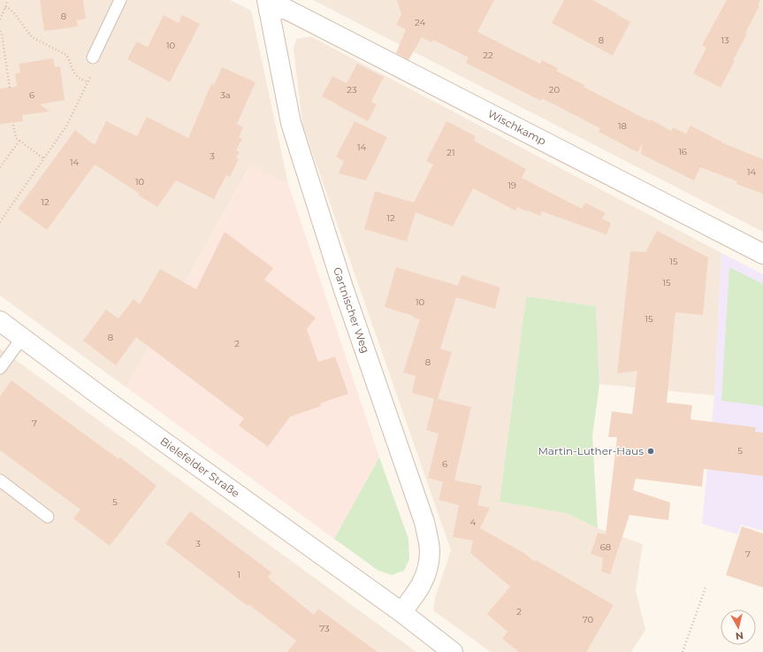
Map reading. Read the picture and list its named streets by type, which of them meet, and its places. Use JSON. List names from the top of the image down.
{
  "streets": {
    "street": ["Wischkamp", "Gartnischer Weg", "Bielefelder Straße"]
  },
  "crossings": [
    ["Wischkamp", "Gartnischer Weg"],
    ["Gartnischer Weg", "Bielefelder Straße"]
  ],
  "places": ["Martin-Luther-Haus"],
  "house_numbers": [
    "8",
    "24",
    "8",
    "13",
    "10",
    "22",
    "23",
    "20",
    "6",
    "3a",
    "18",
    "14",
    "16",
    "21",
    "3",
    "14",
    "14",
    "10",
    "19",
    "12",
    "12",
    "15",
    "15",
    "10",
    "15",
    "8",
    "2",
    "8",
    "7",
    "5",
    "6",
    "5",
    "4",
    "3",
    "68",
    "7",
    "1",
    "2",
    "70",
    "73"
  ],
  "north": "bottom"
}
